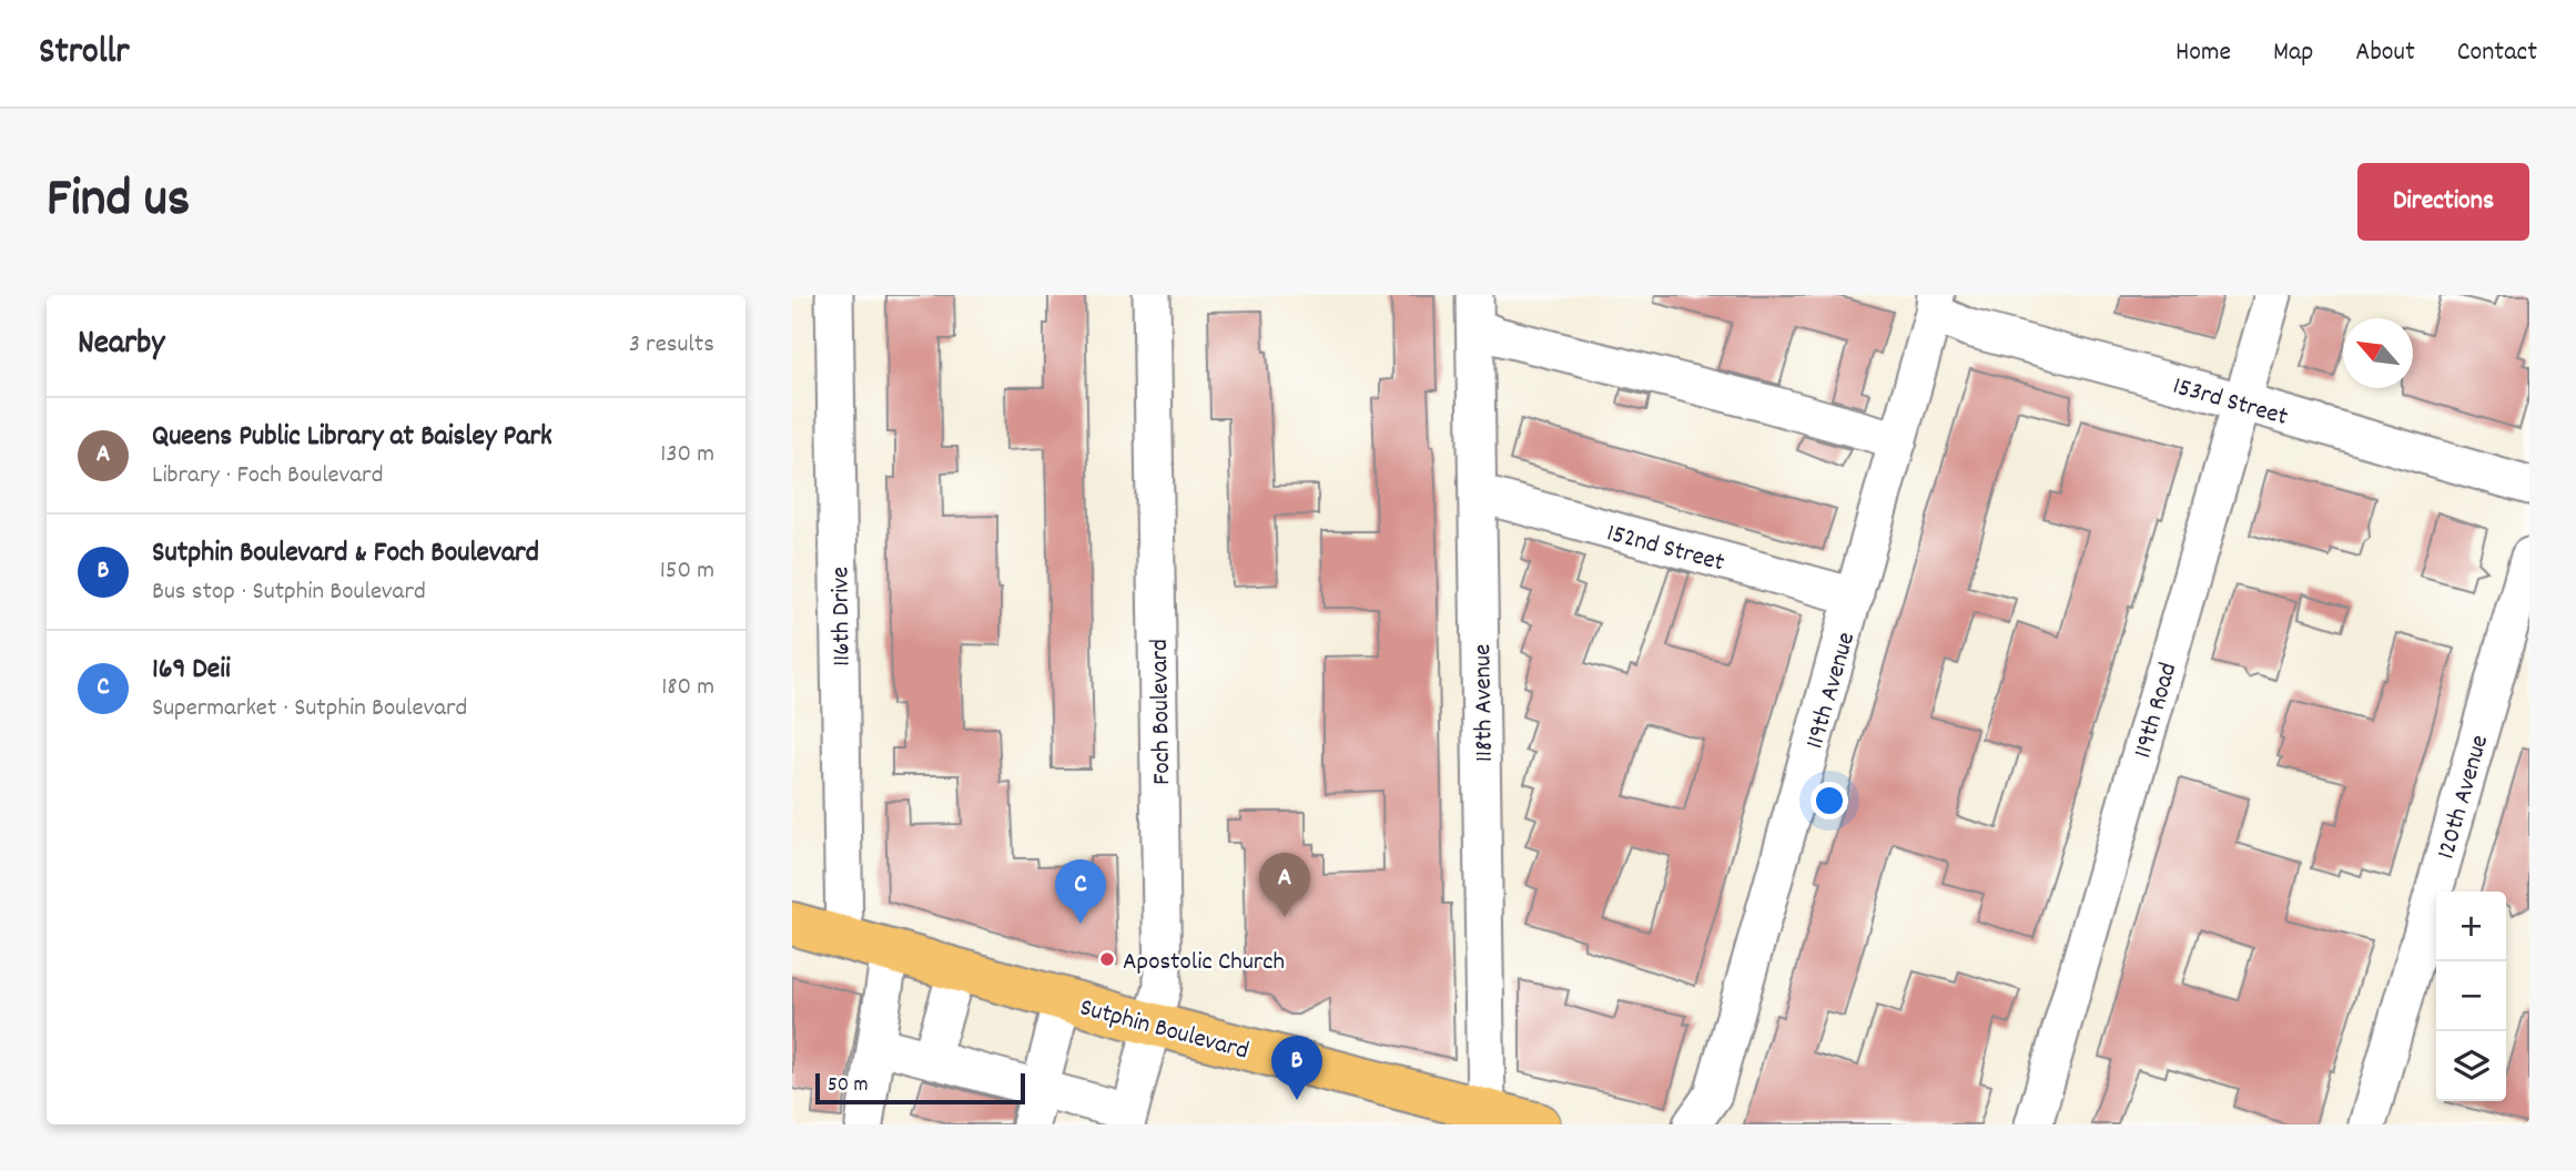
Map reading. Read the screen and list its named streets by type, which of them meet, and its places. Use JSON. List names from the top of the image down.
{
  "streets": {
    "main road": ["Sutphin Boulevard"],
    "street": [
      "153rd Street",
      "152nd Street",
      "116th Drive",
      "119th Avenue",
      "118th Avenue",
      "119th Road",
      "Foch Boulevard",
      "120th Avenue"
    ]
  },
  "crossings": [
    ["153rd Street", "119th Avenue"],
    ["153rd Street", "119th Road"],
    ["152nd Street", "119th Avenue"],
    ["152nd Street", "118th Avenue"],
    ["116th Drive", "Sutphin Boulevard"],
    ["118th Avenue", "Sutphin Boulevard"],
    ["Foch Boulevard", "Sutphin Boulevard"]
  ],
  "places": ["Apostolic Church"],
  "scale_bar": "50 m",
  "north": "top left",
  "page": {
    "header": "Strollr",
    "nav": [
      "Home",
      "Map",
      "About",
      "Contact"
    ],
    "title": "Find us",
    "buttons": "Directions",
    "heading": ["Nearby", "3 results"],
    "list": [
      {
        "mark": "A",
        "name": "Queens Public Library at Baisley Park",
        "note": "Library · Foch Boulevard",
        "value": "130 m"
      },
      {
        "mark": "B",
        "name": "Sutphin Boulevard & Foch Boulevard",
        "note": "Bus stop · Sutphin Boulevard",
        "value": "150 m"
      },
      {
        "mark": "C",
        "name": "169 Deii",
        "note": "Supermarket · Sutphin Boulevard",
        "value": "180 m"
      }
    ],
    "pins": ["A", "C", "B"],
    "map_buttons": ["+", "−"],
    "scale": "50 m"
  }
}
